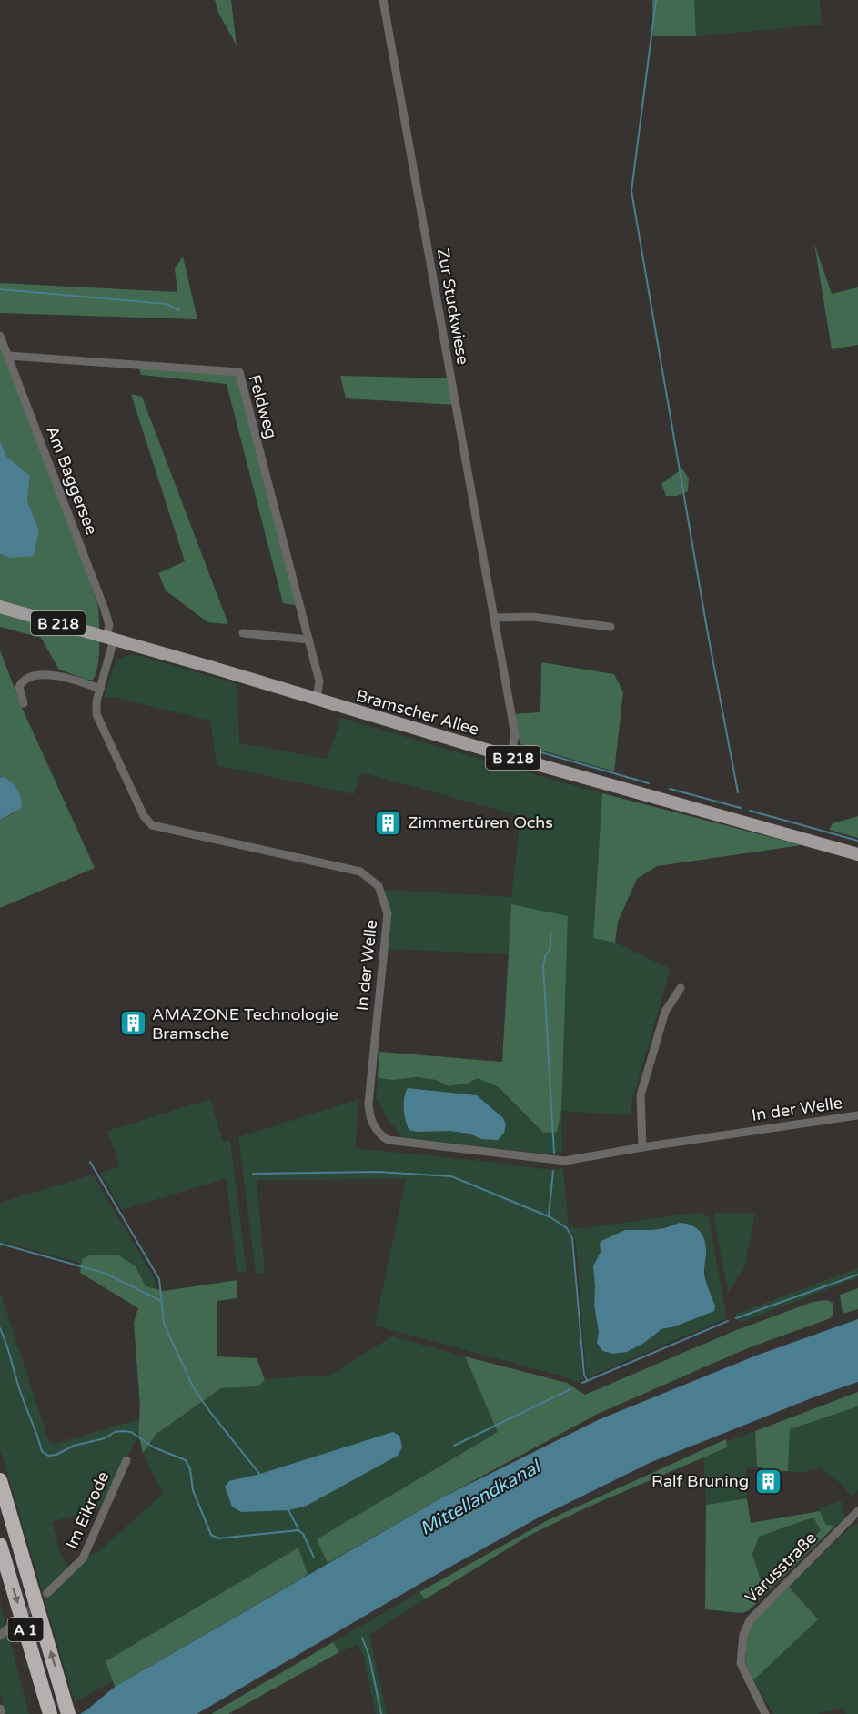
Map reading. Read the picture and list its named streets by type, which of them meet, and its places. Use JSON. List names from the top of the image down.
{
  "streets": {
    "highway": ["A 1"],
    "main road": ["B 218", "Bramscher Allee"],
    "street": [
      "Zur Stuckwiese",
      "Feldweg",
      "Am Baggersee",
      "In der Welle",
      "Im Eikrode",
      "Varusstraße"
    ]
  },
  "crossings": [
    ["Zur Stuckwiese", "Bramscher Allee"],
    ["Feldweg", "Am Baggersee"],
    ["Feldweg", "Bramscher Allee"],
    ["Am Baggersee", "Bramscher Allee"],
    ["Am Baggersee", "In der Welle"],
    ["Bramscher Allee", "In der Welle"]
  ],
  "water": ["Mittellandkanal"],
  "places": {
    "building": ["Zimmertüren Ochs", "AMAZONE Technologie Bramsche", "Ralf Bruning"]
  }
}
